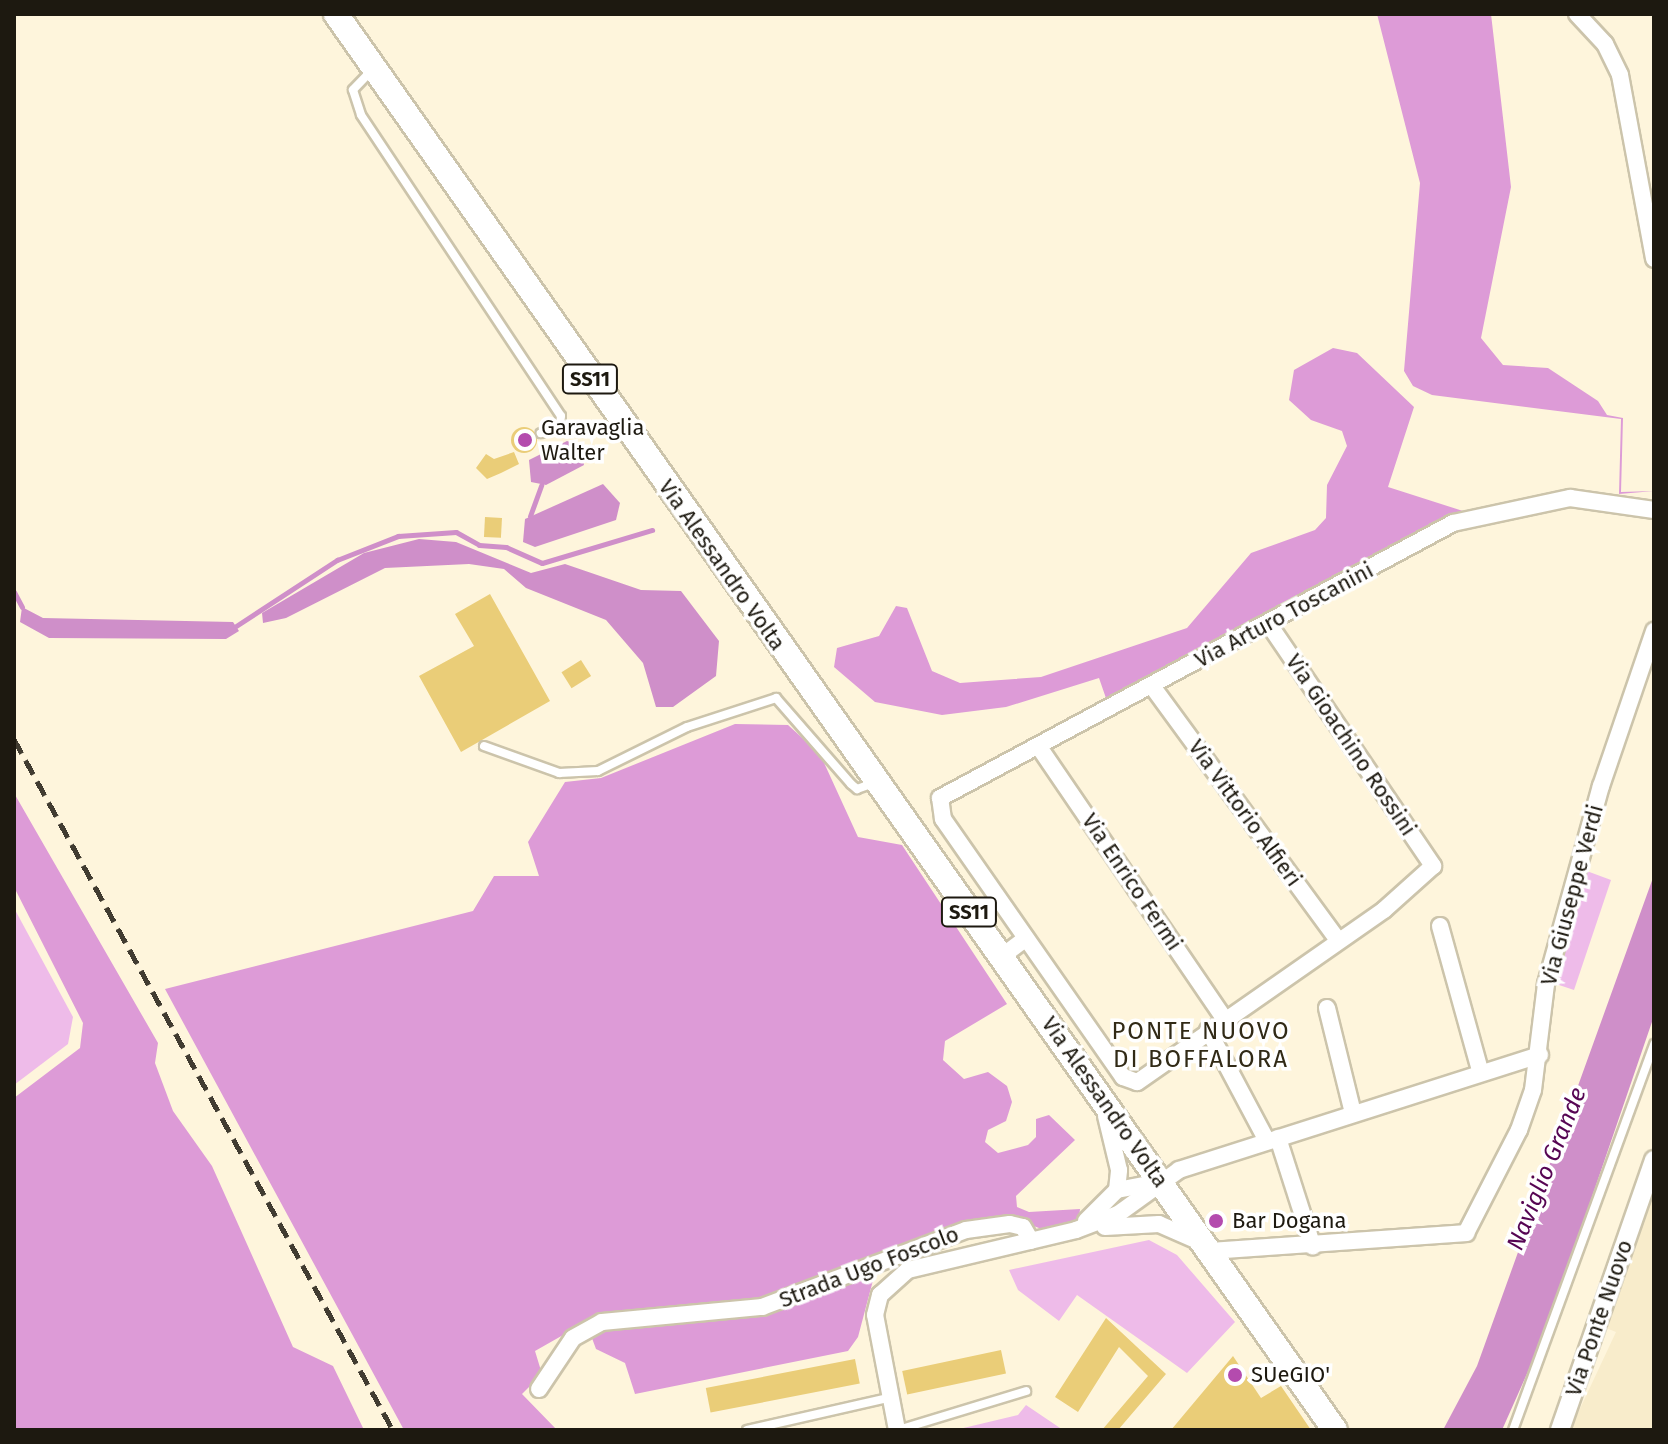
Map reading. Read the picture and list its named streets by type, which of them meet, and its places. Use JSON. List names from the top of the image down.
{
  "streets": {
    "main road": ["SS11", "Via Alessandro Volta"],
    "street": [
      "Via Arturo Toscanini",
      "Via Gioachino Rossini",
      "Via Vittorio Alfieri",
      "Via Enrico Fermi",
      "Via Giuseppe Verdi",
      "Strada Ugo Foscolo",
      "Via Ponte Nuovo"
    ]
  },
  "crossings": [
    ["SS11", "Via Alessandro Volta"],
    ["SS11", "Via Giuseppe Verdi"],
    ["Via Alessandro Volta", "Via Arturo Toscanini"],
    ["Via Alessandro Volta", "Via Giuseppe Verdi"],
    ["Via Arturo Toscanini", "Via Gioachino Rossini"],
    ["Via Arturo Toscanini", "Via Vittorio Alfieri"],
    ["Via Arturo Toscanini", "Via Enrico Fermi"],
    ["Via Gioachino Rossini", "Via Vittorio Alfieri"]
  ],
  "districts": ["PONTE NUOVO DI BOFFALORA"],
  "water": ["Naviglio Grande"],
  "places": ["Garavaglia Walter", "Bar Dogana", "SUeGIO'"]
}
